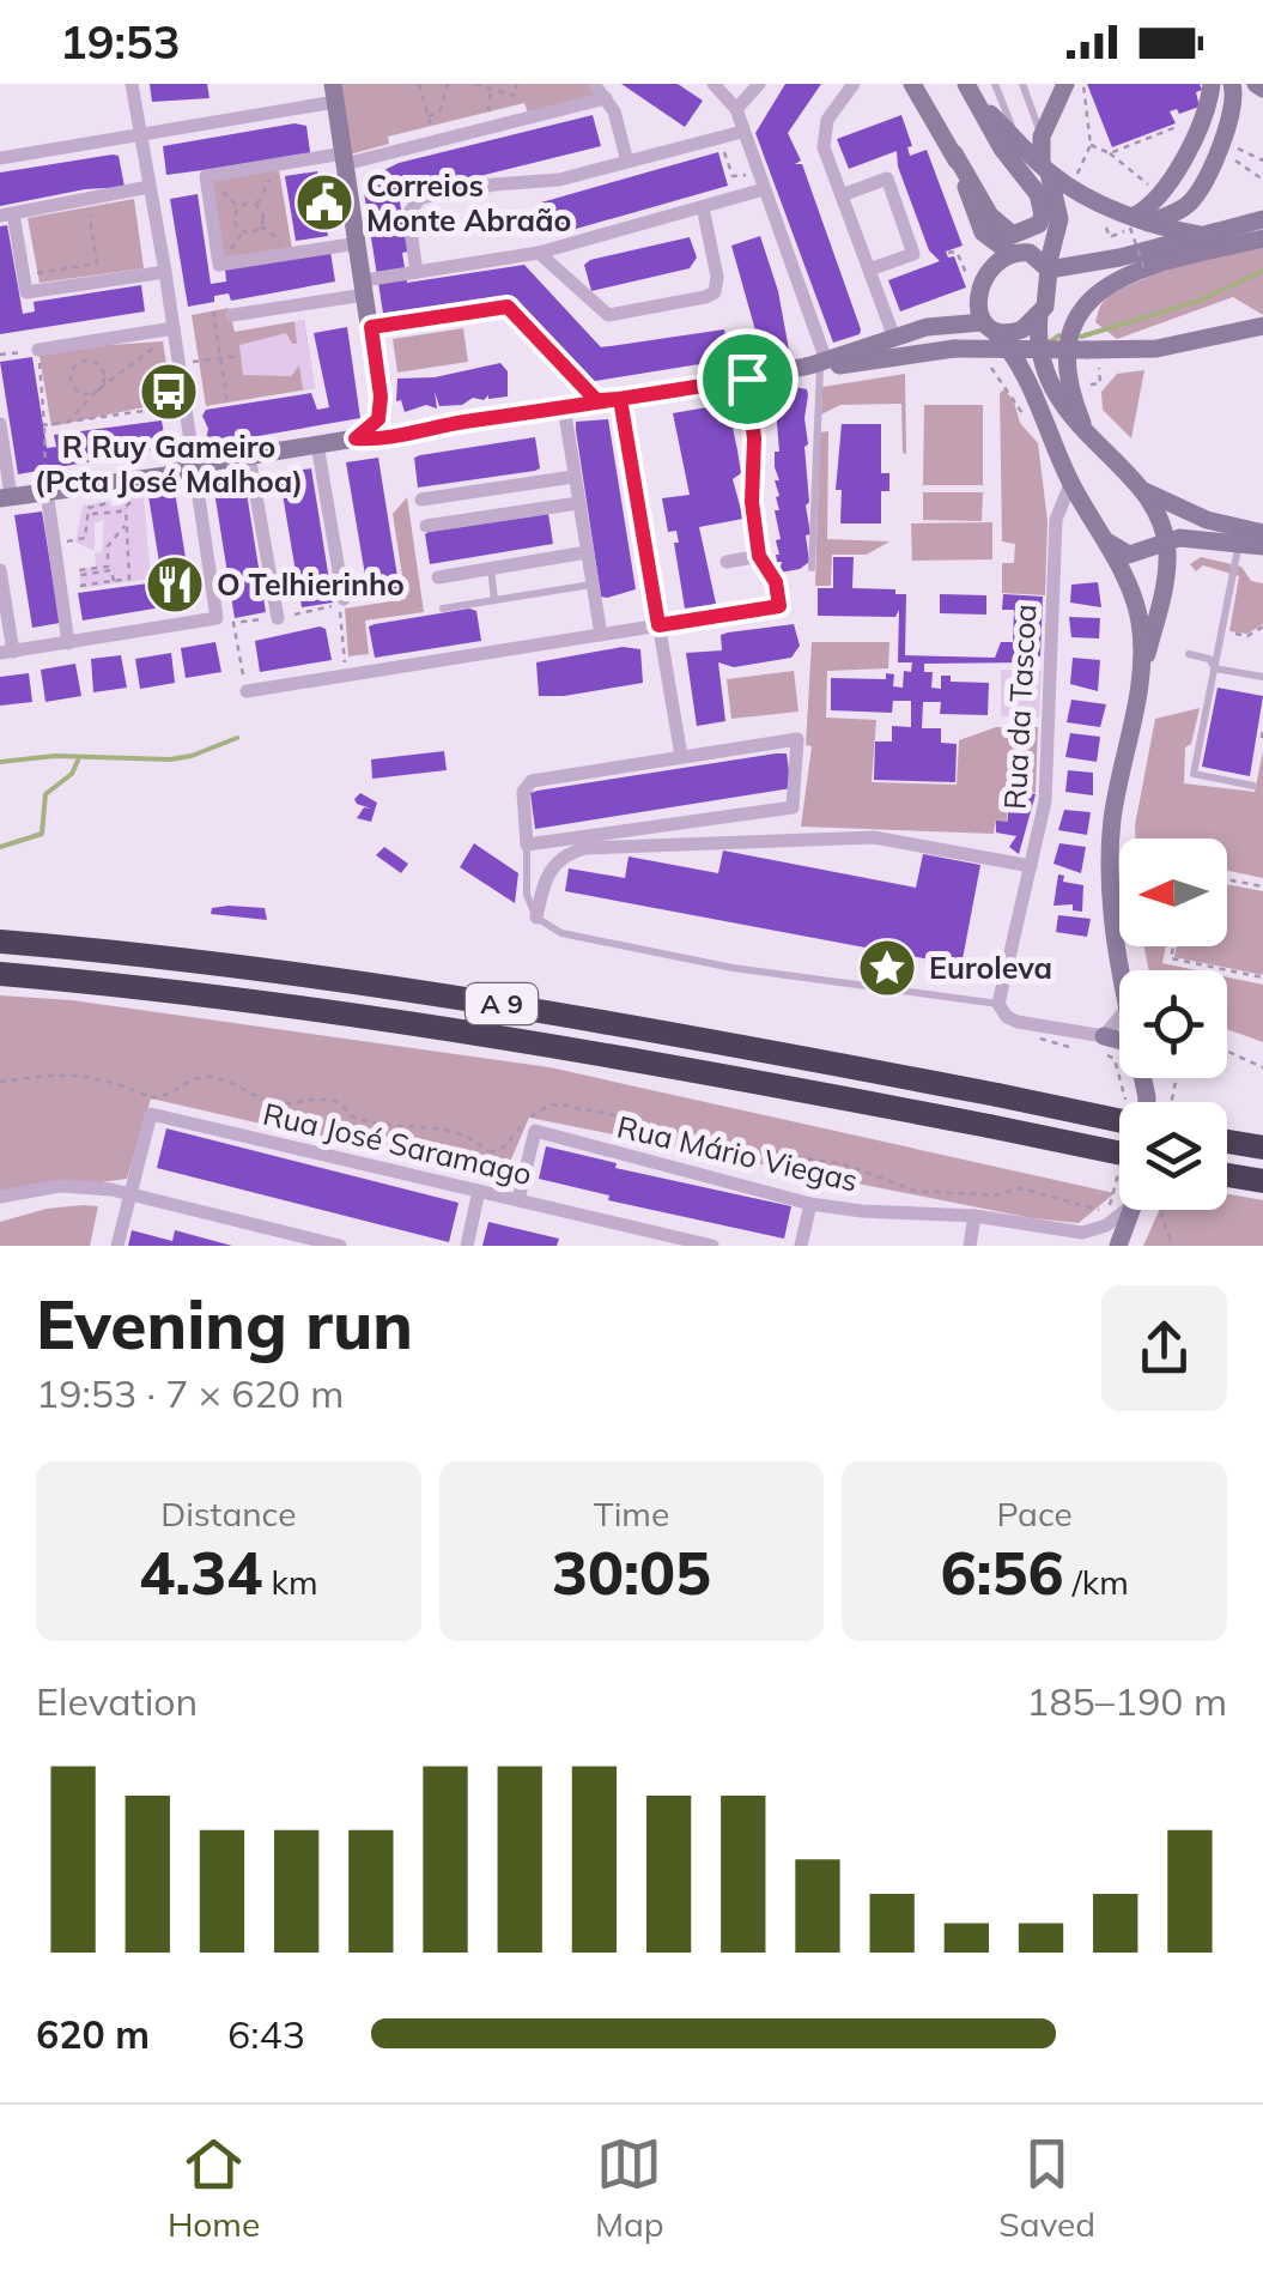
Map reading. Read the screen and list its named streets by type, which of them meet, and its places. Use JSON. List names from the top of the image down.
{
  "streets": {
    "highway": ["A 9"],
    "street": ["Rua da Tascoa", "Rua José Saramago", "Rua Mário Viegas"]
  },
  "crossings": [
    ["Rua José Saramago", "Rua Mário Viegas"]
  ],
  "places": {
    "public building": ["Correios Monte Abraão"],
    "bus stop": ["R Ruy Gameiro (Pcta José Malhoa)"],
    "restaurant": ["O Telhierinho"],
    "place": ["Euroleva"]
  },
  "north": "left",
  "page": {
    "status": "19:53",
    "heading": ["Evening run", "19:53 · 7 × 620 m"],
    "stats": [
      ["Distance", "4.34 km"],
      ["Time", "30:05"],
      ["Pace", "6:56 /km"]
    ],
    "chart": ["Elevation", "185–190 m"],
    "list": [
      {
        "name": "620 m",
        "note": "6:43"
      }
    ],
    "tabs": ["Home", "Map", "Saved"]
  }
}
